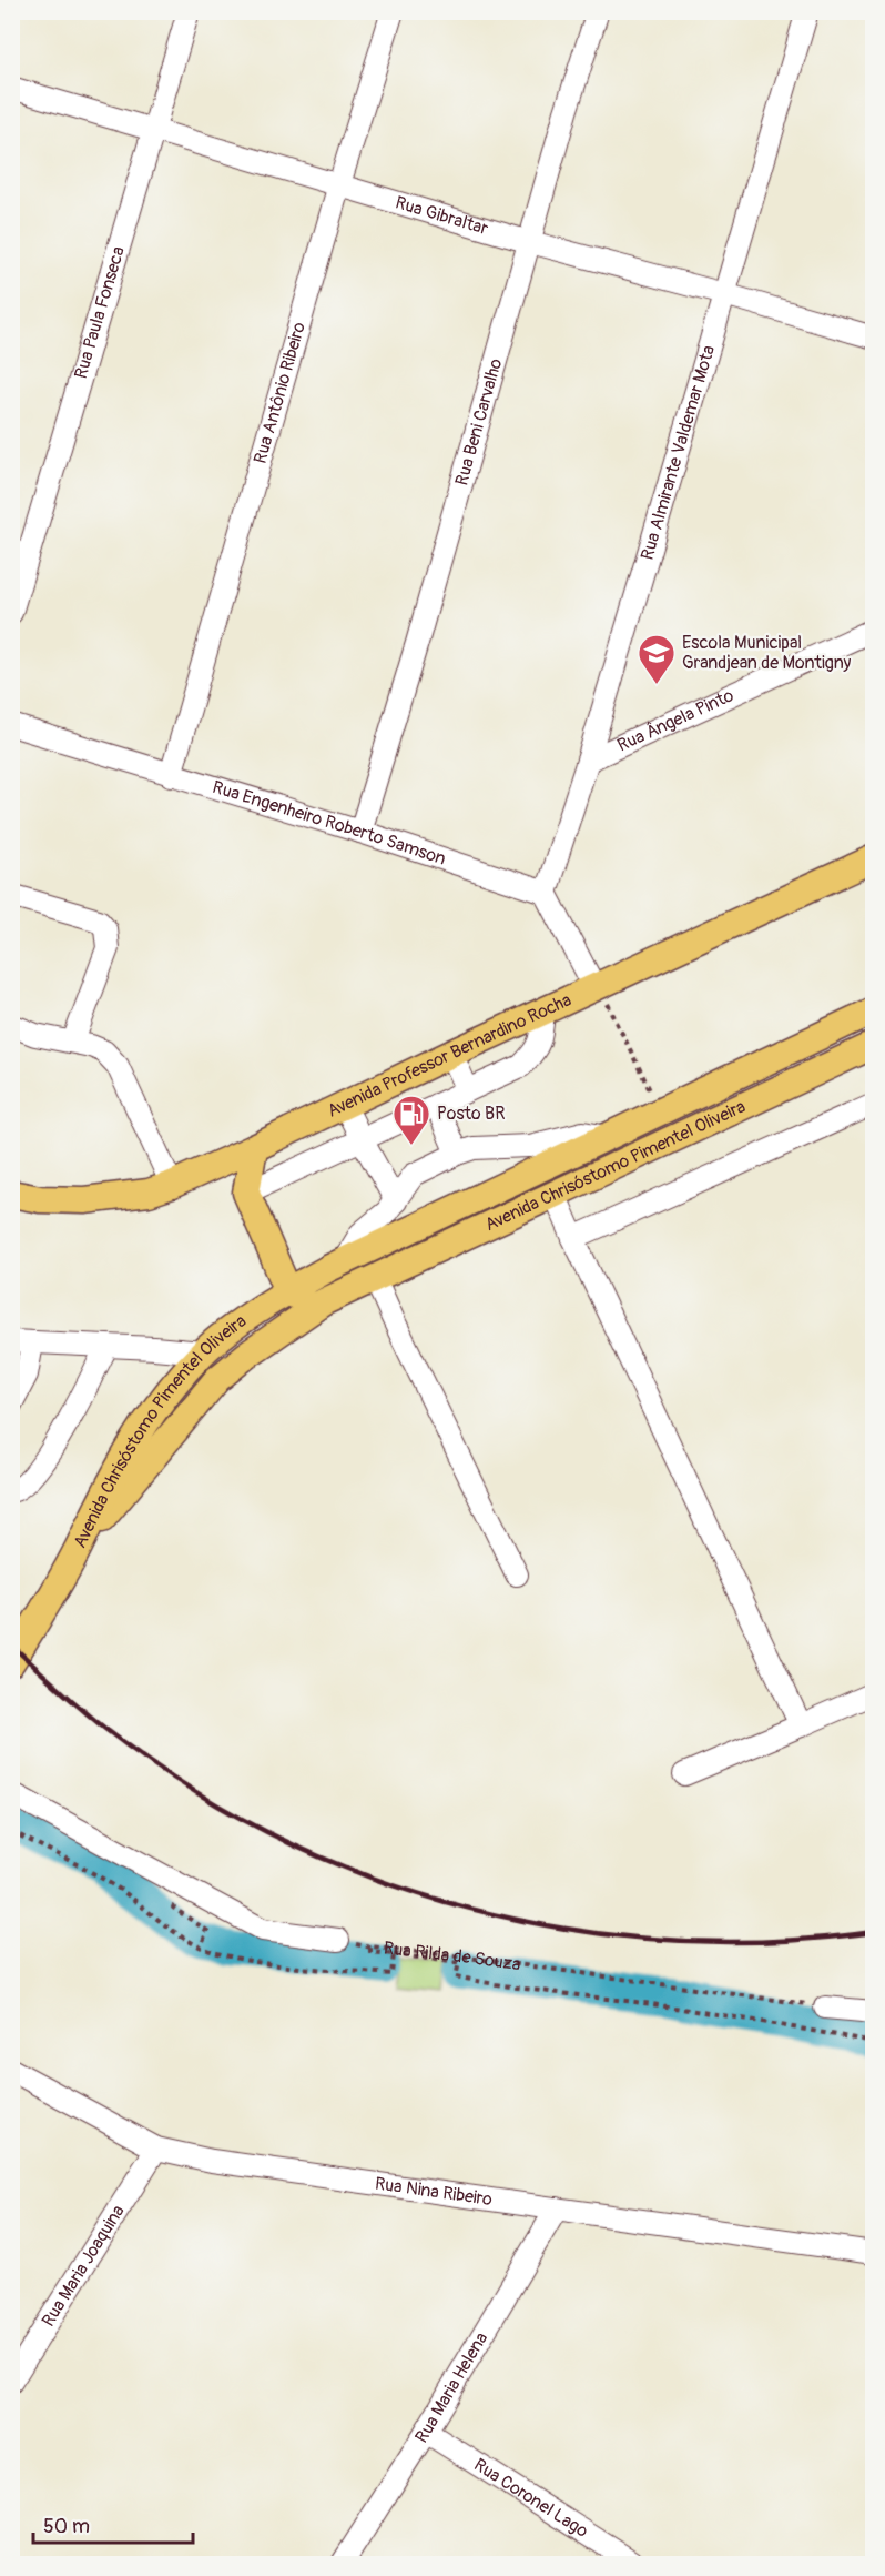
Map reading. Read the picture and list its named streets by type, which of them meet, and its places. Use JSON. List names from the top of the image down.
{
  "streets": {
    "main road": ["Avenida Professor Bernardino Rocha", "Avenida Chrisóstomo Pimentel Oliveira"],
    "street": [
      "Rua Gibraltar",
      "Rua Paula Fonseca",
      "Rua Antônio Ribeiro",
      "Rua Beni Carvalho",
      "Rua Almirante Valdemar Mota",
      "Rua Ângela Pinto",
      "Rua Engenheiro Roberto Samson",
      "Rua Nina Ribeiro",
      "Rua Maria Joaquina",
      "Rua Maria Helena",
      "Rua Coronel Lago"
    ],
    "path": ["Rua Rilda de Souza"]
  },
  "crossings": [
    ["Rua Gibraltar", "Rua Paula Fonseca"],
    ["Rua Gibraltar", "Rua Antônio Ribeiro"],
    ["Rua Gibraltar", "Rua Beni Carvalho"],
    ["Rua Gibraltar", "Rua Almirante Valdemar Mota"],
    ["Rua Antônio Ribeiro", "Rua Engenheiro Roberto Samson"],
    ["Rua Beni Carvalho", "Rua Engenheiro Roberto Samson"],
    ["Rua Almirante Valdemar Mota", "Rua Ângela Pinto"],
    ["Rua Almirante Valdemar Mota", "Rua Engenheiro Roberto Samson"],
    ["Rua Nina Ribeiro", "Rua Maria Joaquina"],
    ["Rua Nina Ribeiro", "Rua Maria Helena"],
    ["Rua Maria Helena", "Rua Coronel Lago"]
  ],
  "places": {
    "school or university": ["Escola Municipal Grandjean de Montigny"],
    "fuel station": ["Posto BR"]
  },
  "scale_bar": "50 m"
}
